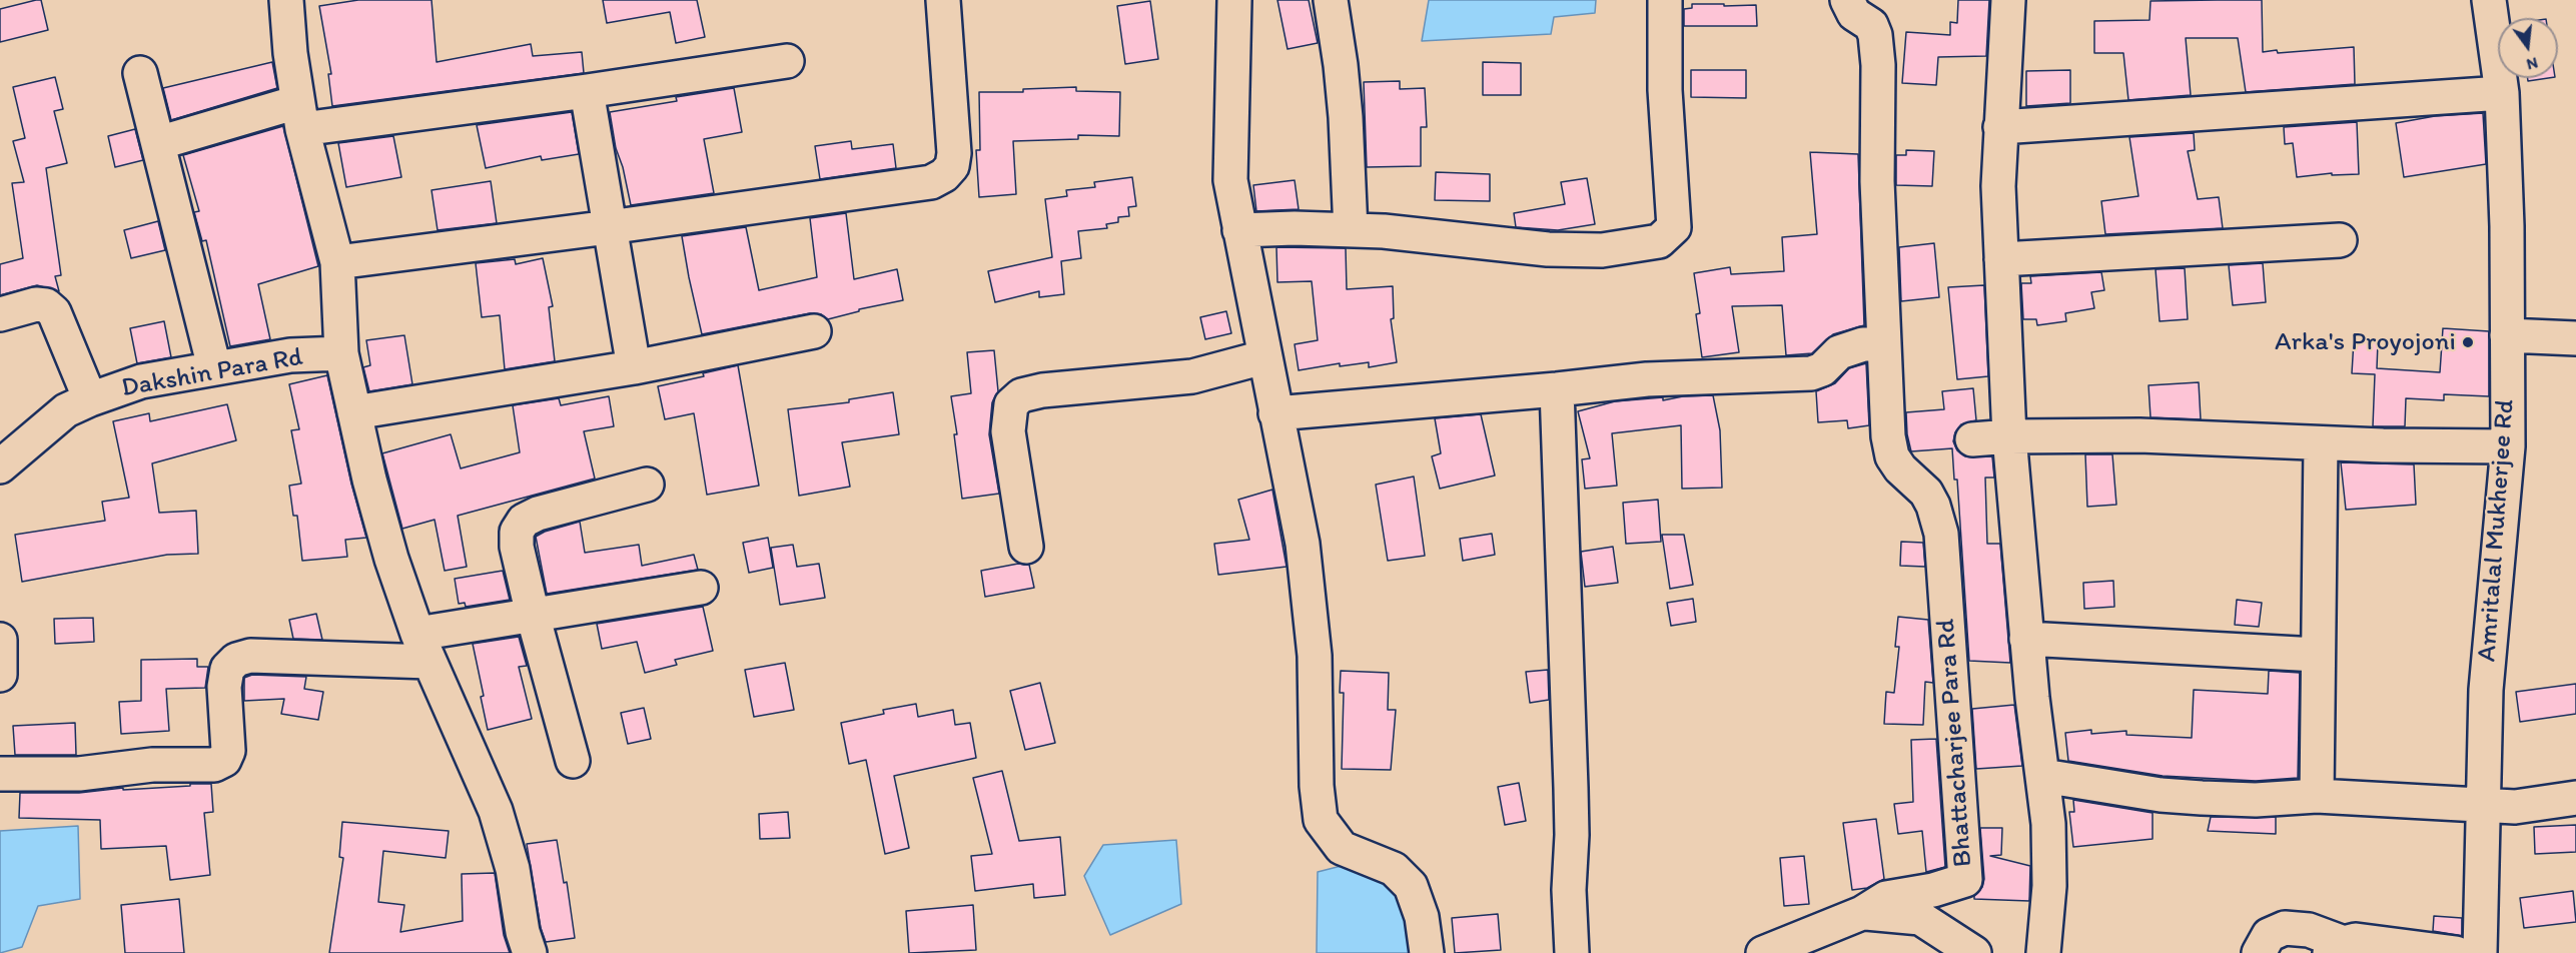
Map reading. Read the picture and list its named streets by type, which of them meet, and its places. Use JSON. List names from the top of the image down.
{
  "streets": {
    "street": ["Dakshin Para Rd", "Amritalal Mukherjee Rd", "Bhattacharjee Para Rd"]
  },
  "places": ["Arka's Proyojoni"],
  "north": "bottom"
}
